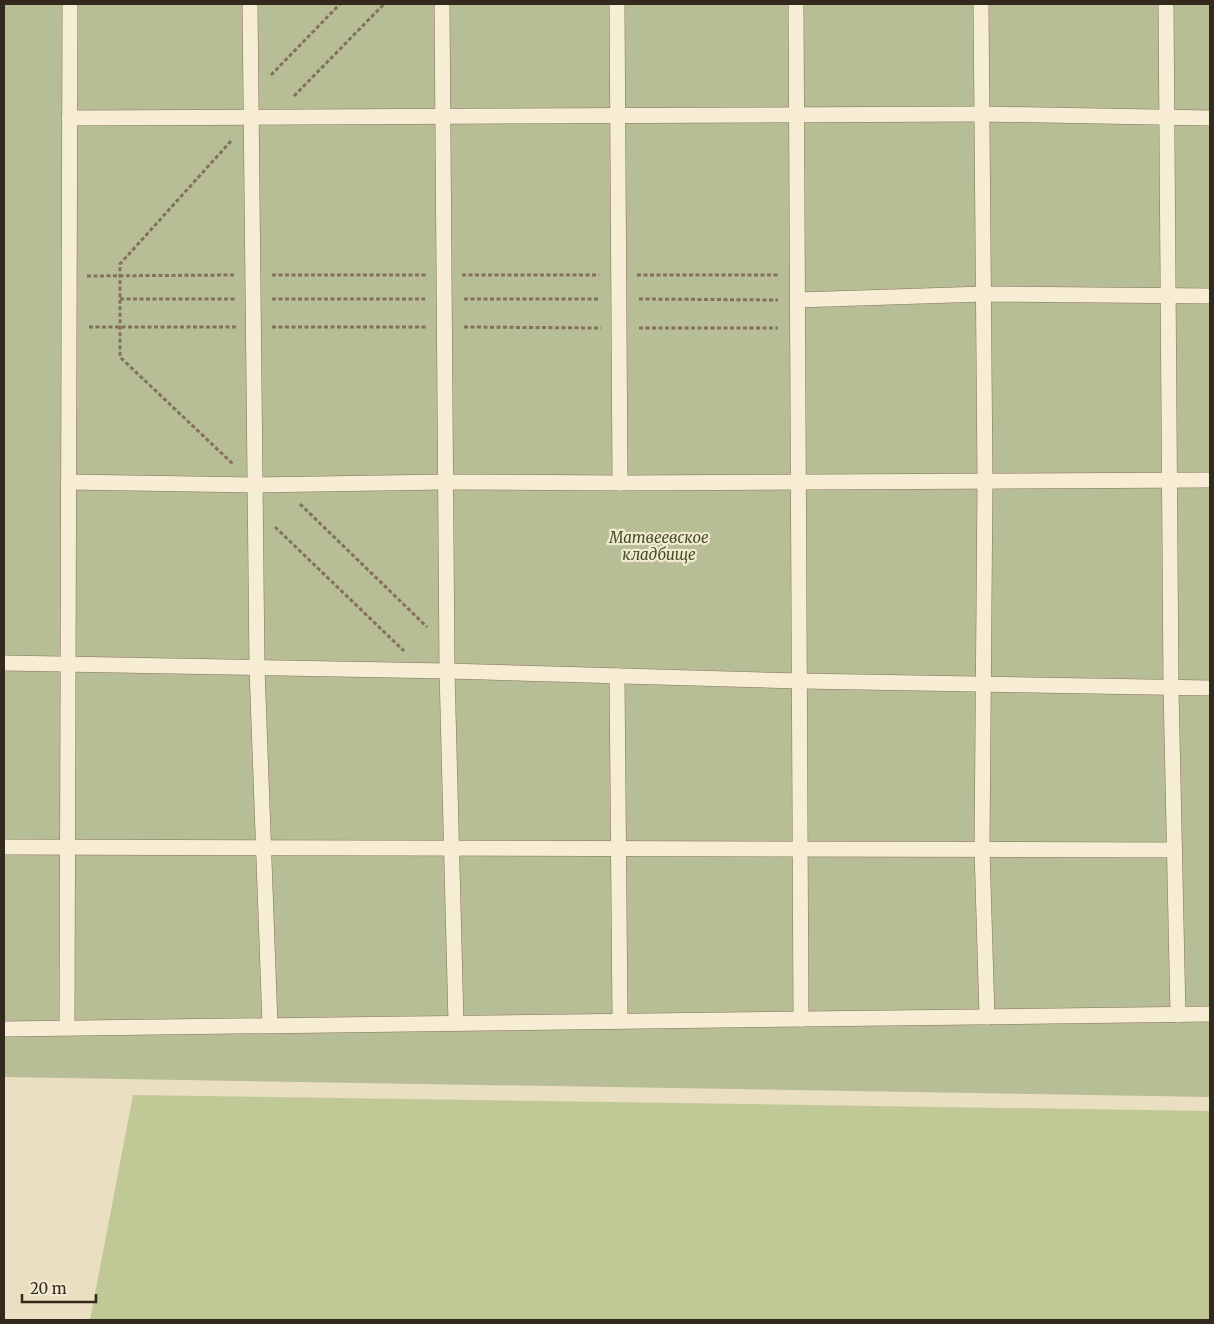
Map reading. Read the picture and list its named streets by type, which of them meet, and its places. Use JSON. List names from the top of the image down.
{
  "parks": ["Матвеевское кладбище"],
  "scale_bar": "20 m"
}
